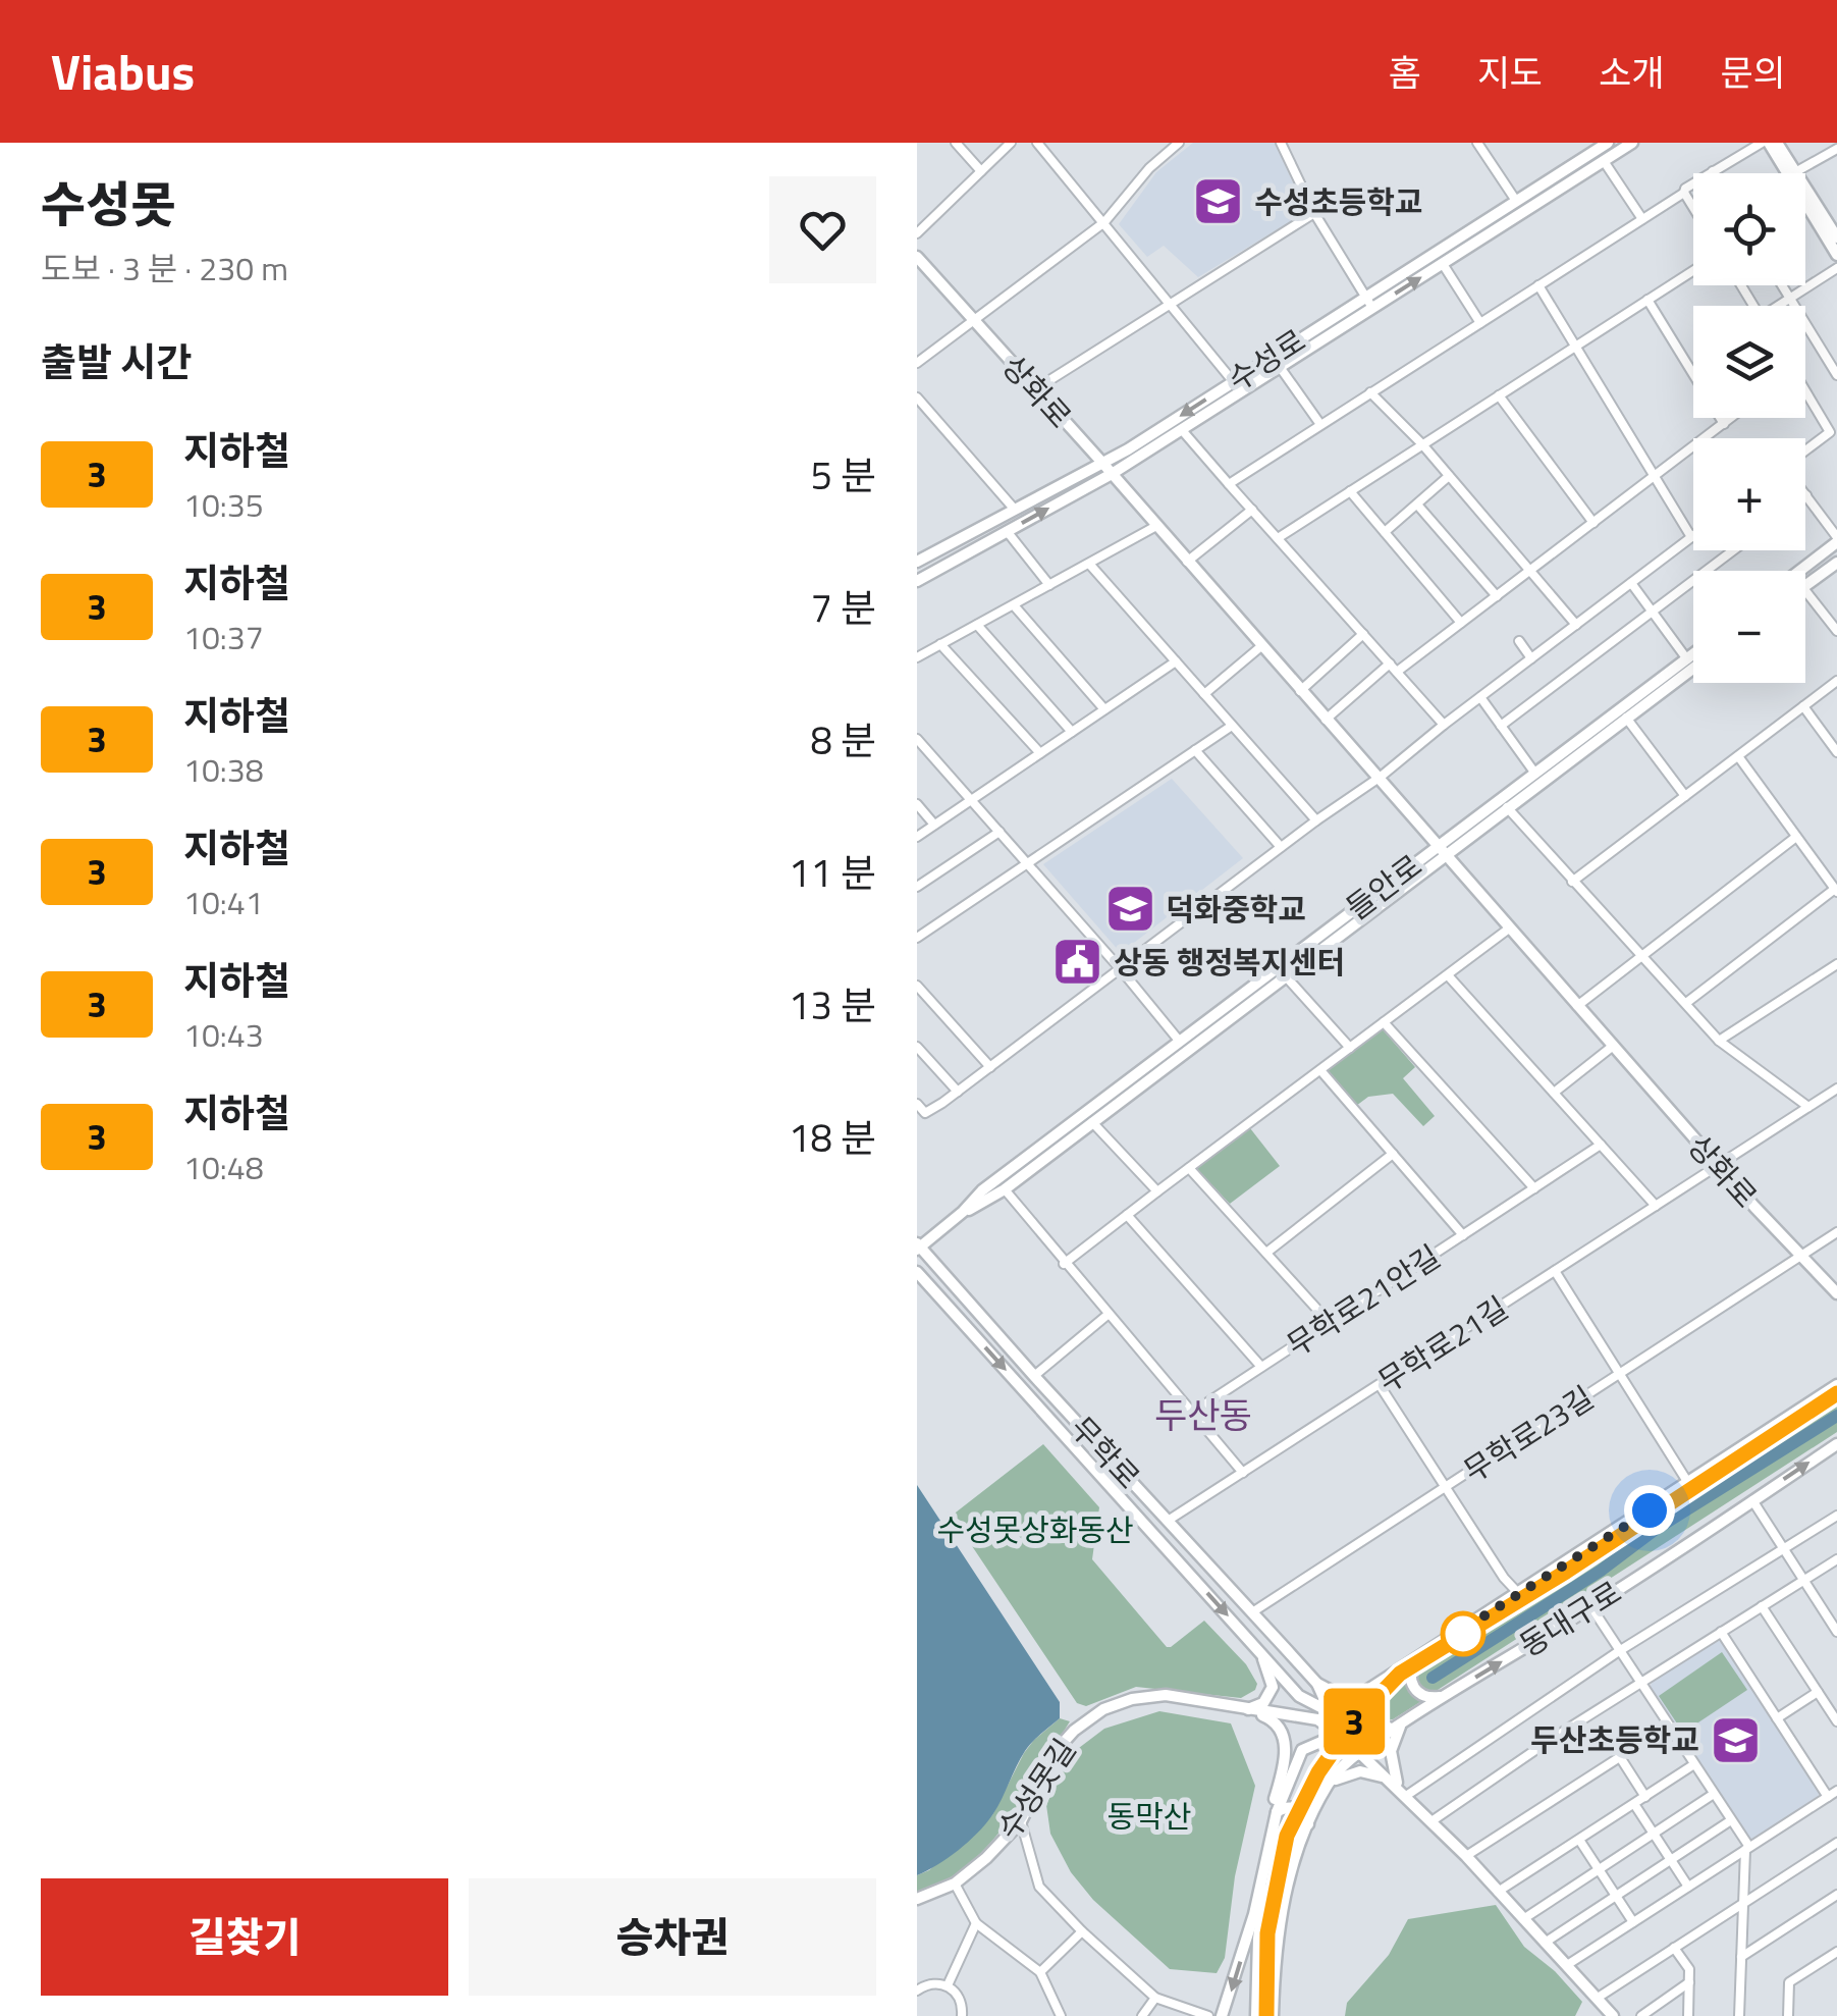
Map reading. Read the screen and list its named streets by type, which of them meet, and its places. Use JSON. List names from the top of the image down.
{
  "streets": {
    "main road": [
      "수성로",
      "상화로",
      "들안로",
      "무학로",
      "동대구로",
      "수성못길"
    ],
    "street": ["무학로21안길", "무학로21길", "무학로23길"]
  },
  "crossings": [
    ["수성로", "상화로"],
    ["상화로", "들안로"],
    ["상화로", "무학로21길"],
    ["상화로", "무학로23길"],
    ["들안로", "무학로"],
    ["무학로21길", "무학로"],
    ["무학로23길", "무학로"],
    ["무학로", "동대구로"],
    ["무학로", "수성못길"],
    ["동대구로", "수성못길"]
  ],
  "districts": ["두산동"],
  "parks": ["수성못상화동산", "동막산"],
  "places": {
    "school or university": ["수성초등학교", "덕화중학교", "두산초등학교"],
    "public building": ["상동 행정복지센터"]
  },
  "lines": ["metro line 3"],
  "page": {
    "header": "Viabus",
    "nav": [
      "홈",
      "지도",
      "소개",
      "문의"
    ],
    "heading": [
      ["수성못", "도보 · 3 분 · 230 m"],
      "출발 시간"
    ],
    "on_map": "3",
    "map_buttons": ["+", "−"],
    "list": [
      {
        "mark": "3",
        "name": "지하철",
        "note": "10:35",
        "value": "5 분"
      },
      {
        "mark": "3",
        "name": "지하철",
        "note": "10:37",
        "value": "7 분"
      },
      {
        "mark": "3",
        "name": "지하철",
        "note": "10:38",
        "value": "8 분"
      },
      {
        "mark": "3",
        "name": "지하철",
        "note": "10:41",
        "value": "11 분"
      },
      {
        "mark": "3",
        "name": "지하철",
        "note": "10:43",
        "value": "13 분"
      },
      {
        "mark": "3",
        "name": "지하철",
        "note": "10:48",
        "value": "18 분"
      }
    ],
    "buttons": ["길찾기", "승차권"]
  }
}
